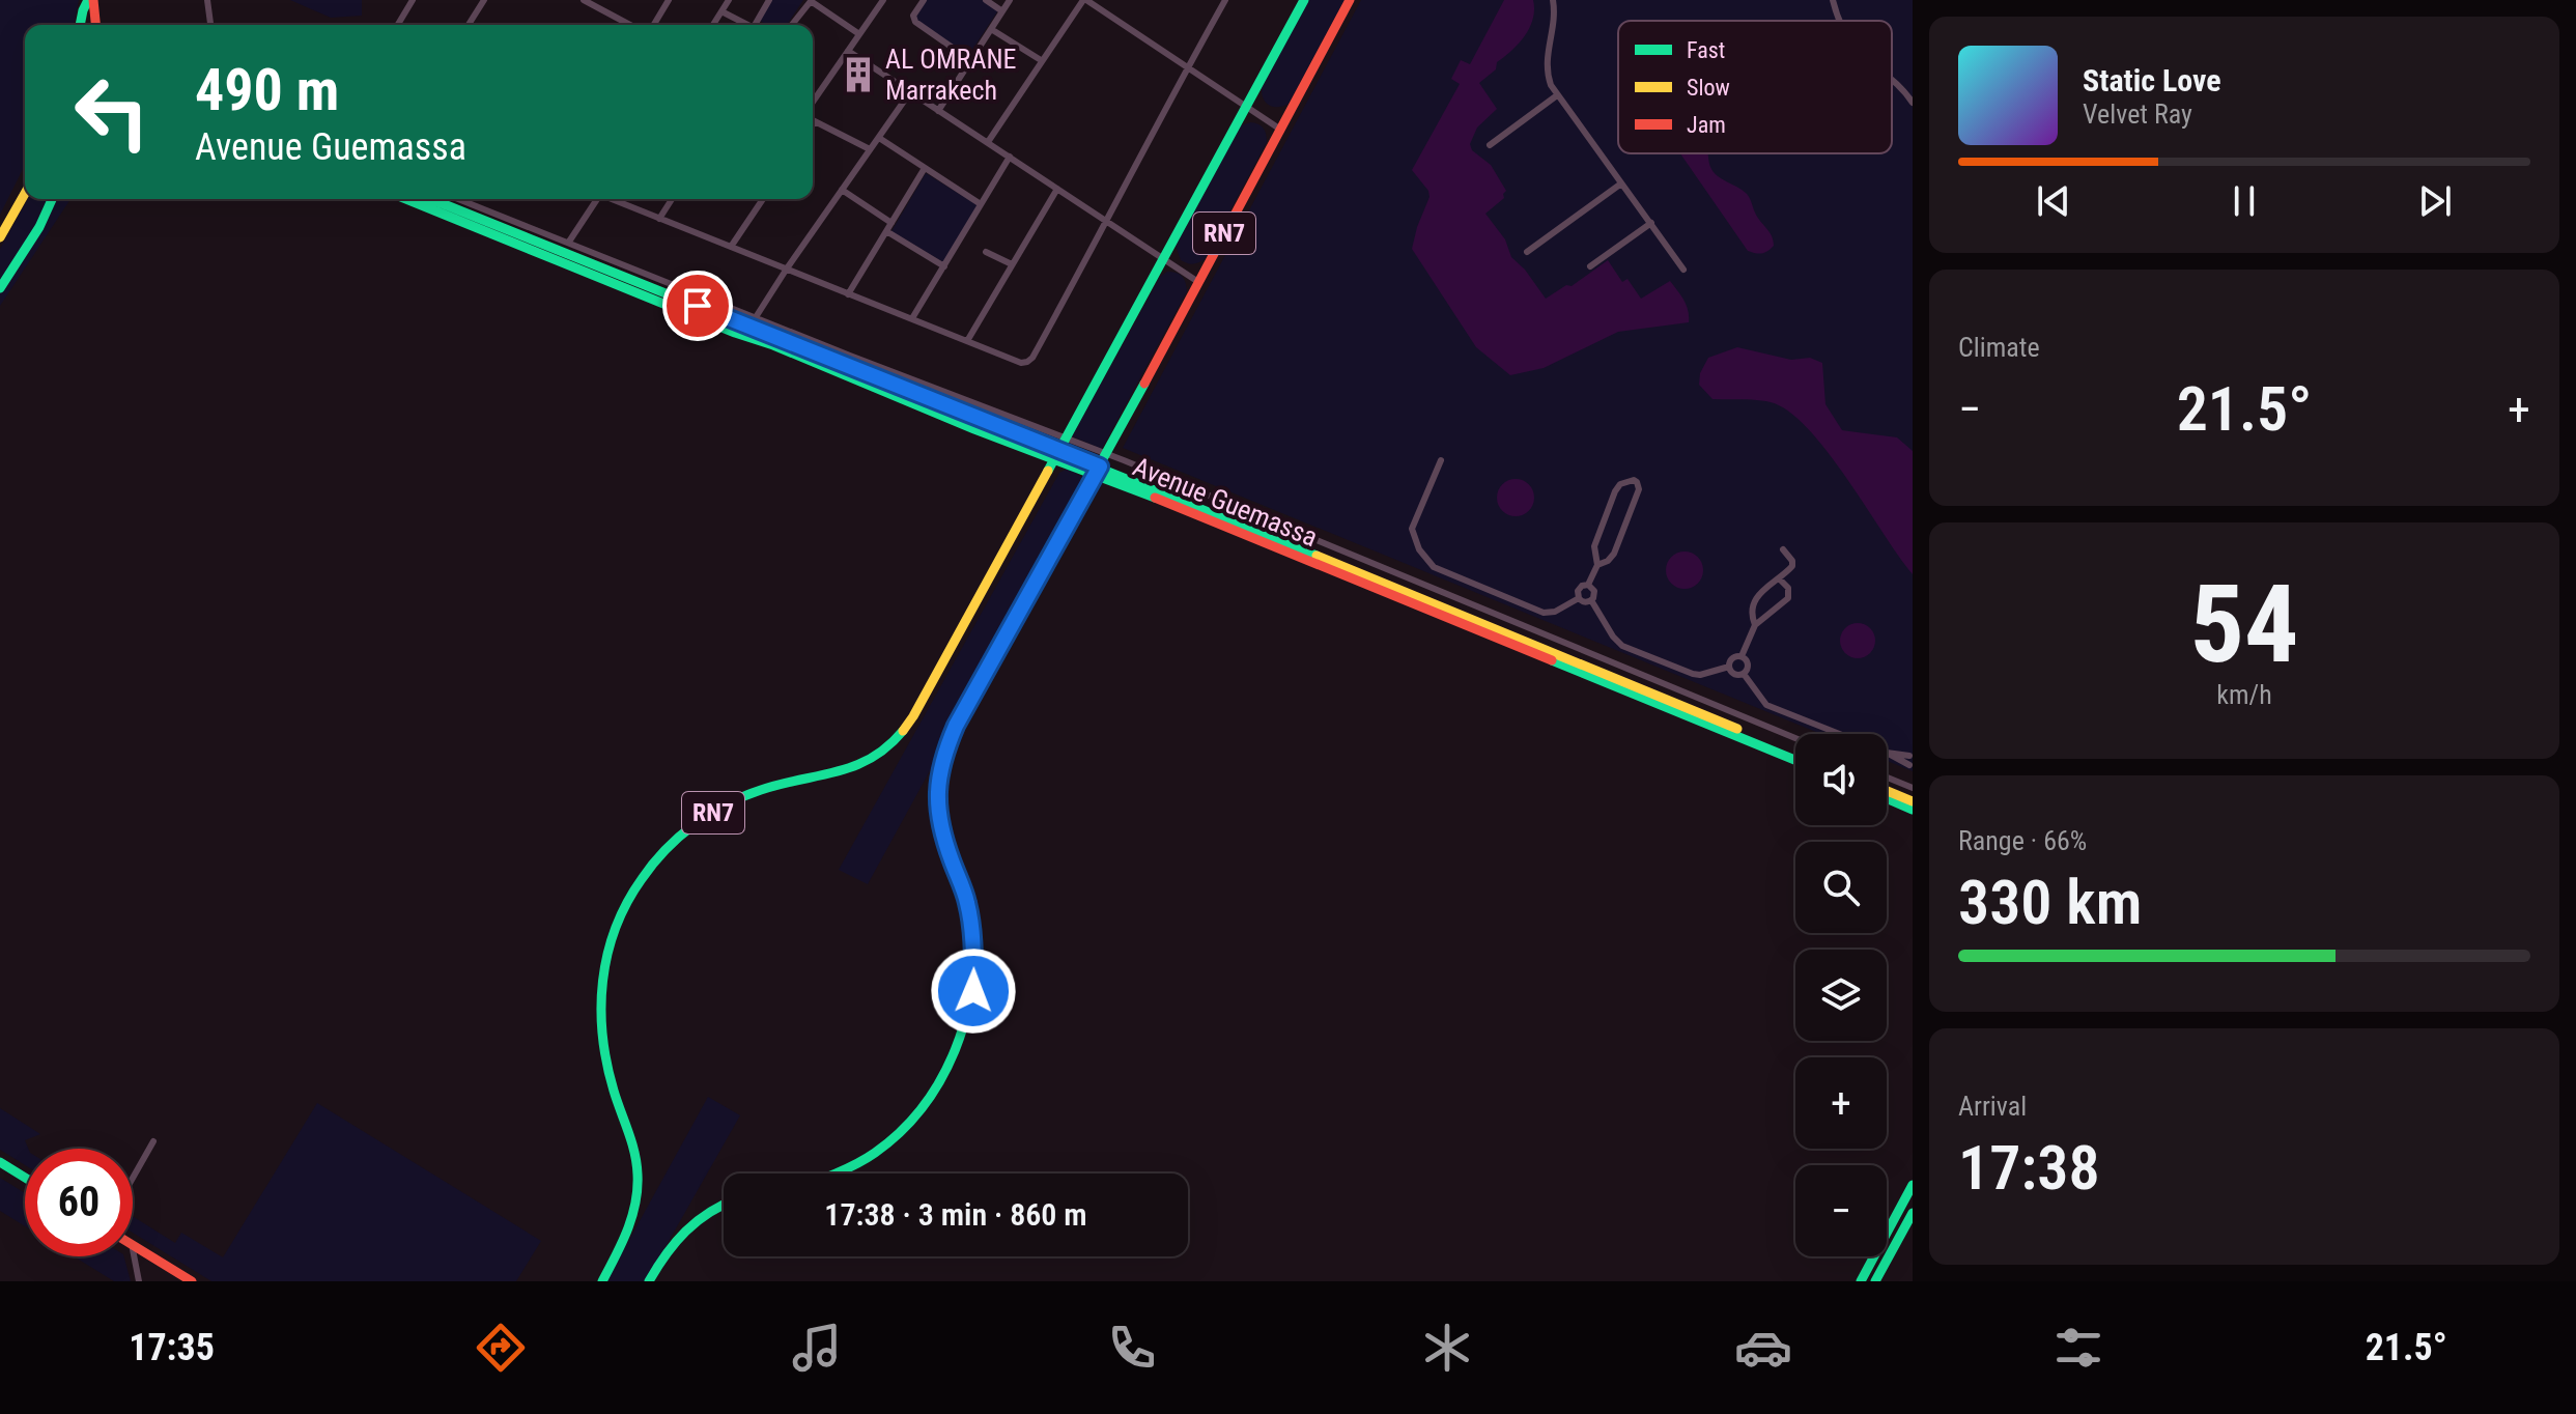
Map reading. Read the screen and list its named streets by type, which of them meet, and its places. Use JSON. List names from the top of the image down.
{
  "streets": {
    "main road": ["RN7", "Avenue Guemassa"]
  },
  "crossings": [
    ["RN7", "Avenue Guemassa"]
  ],
  "places": {
    "building": ["AL OMRANE Marrakech"]
  },
  "legend": ["Fast", "Slow", "Jam"],
  "page": {
    "turn": ["490 m", "Avenue Guemassa"],
    "song": ["Static Love", "Velvet Ray"],
    "tile": [
      "Climate",
      ["54", "km/h"],
      ["Range · 66%", "330 km"],
      ["Arrival", "17:38"]
    ],
    "heat": ["−", "21.5°", "+"],
    "map_buttons": ["+", "−"],
    "limit": "60",
    "trip": "17:38 · 3 min · 860 m",
    "tabs": ["17:35", "21.5°"]
  }
}
